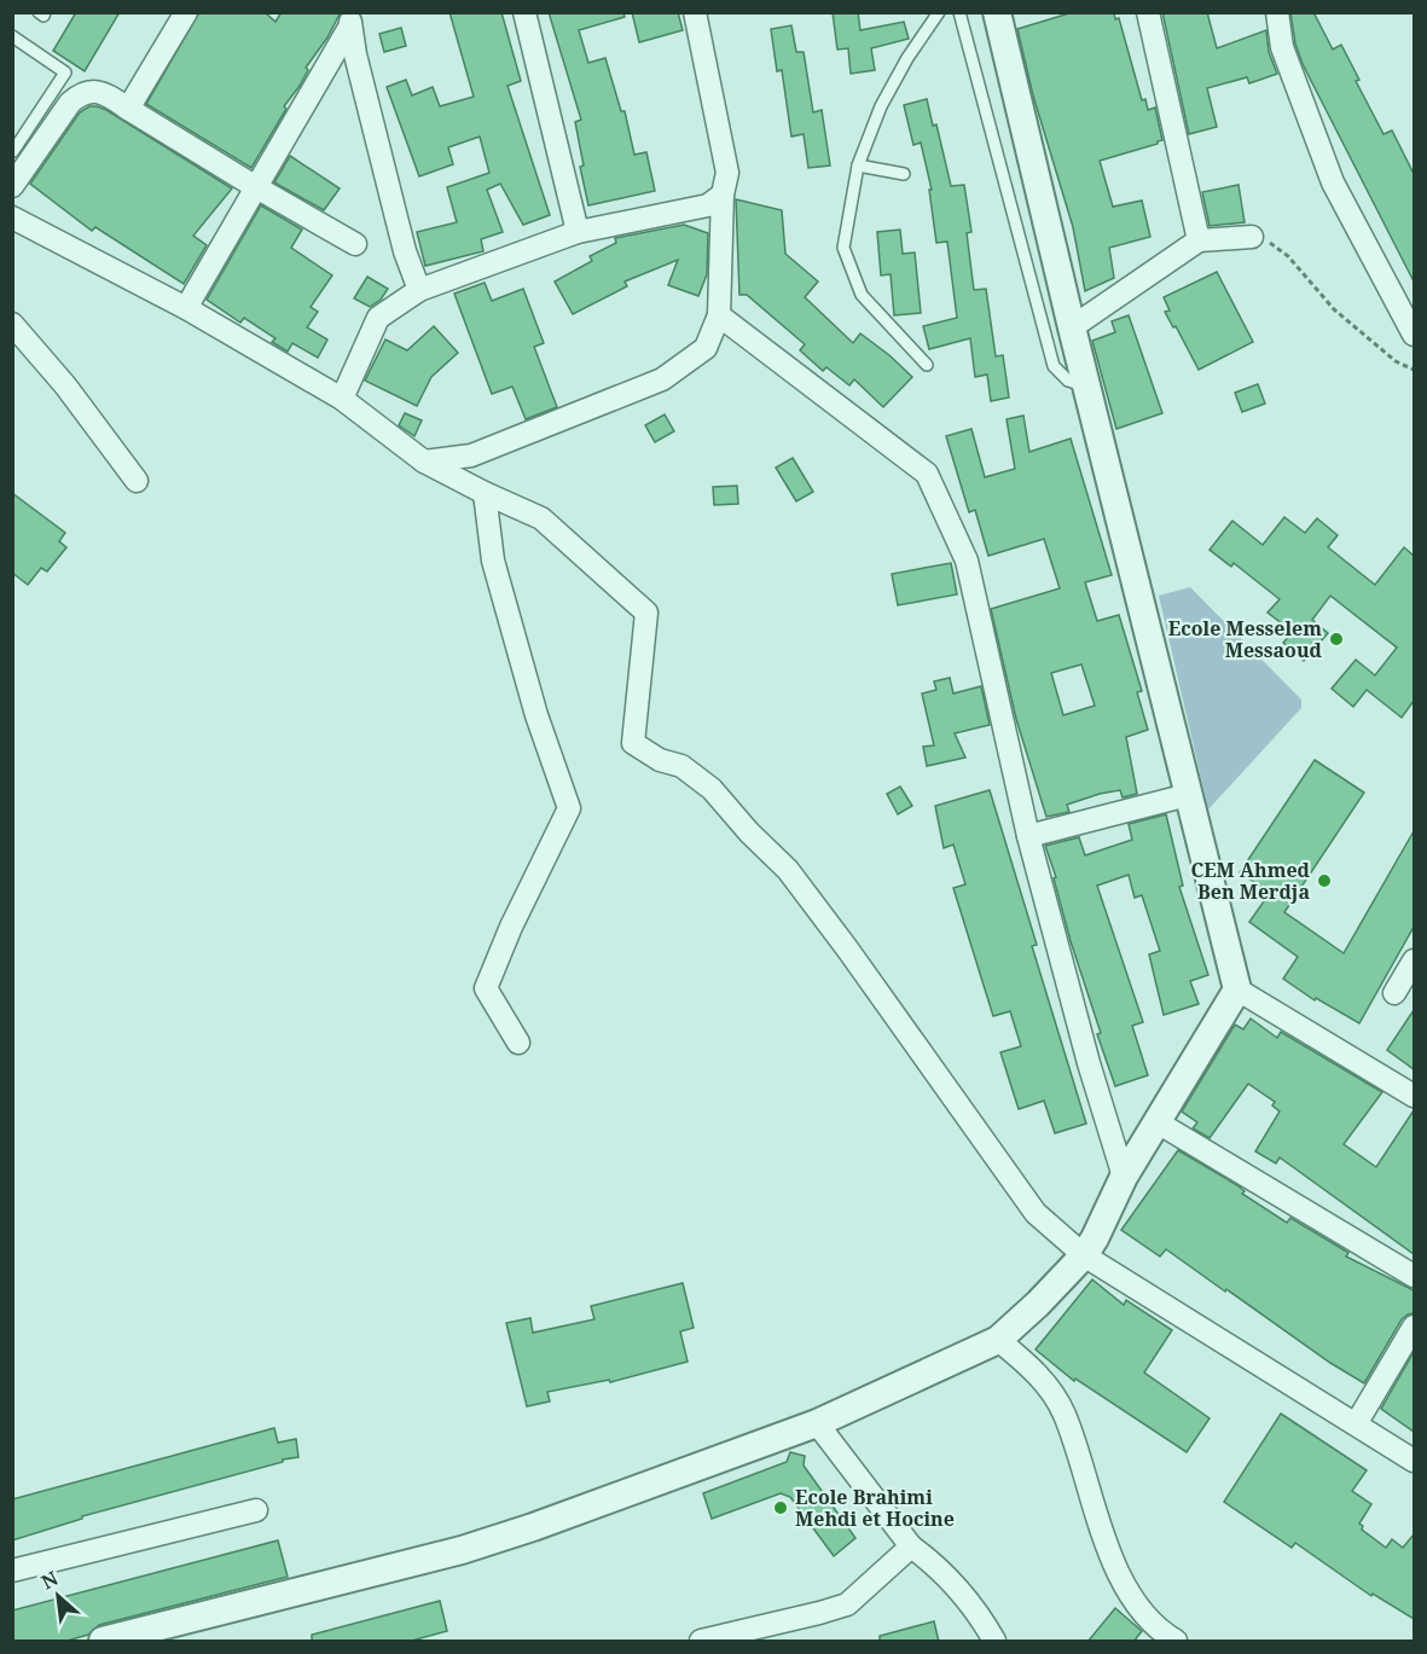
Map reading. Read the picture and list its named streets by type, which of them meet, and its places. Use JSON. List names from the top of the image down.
{
  "places": ["Ecole Messelem Messaoud", "CEM Ahmed Ben Merdja", "Ecole Brahimi Mehdi et Hocine"],
  "north": "top left"
}
